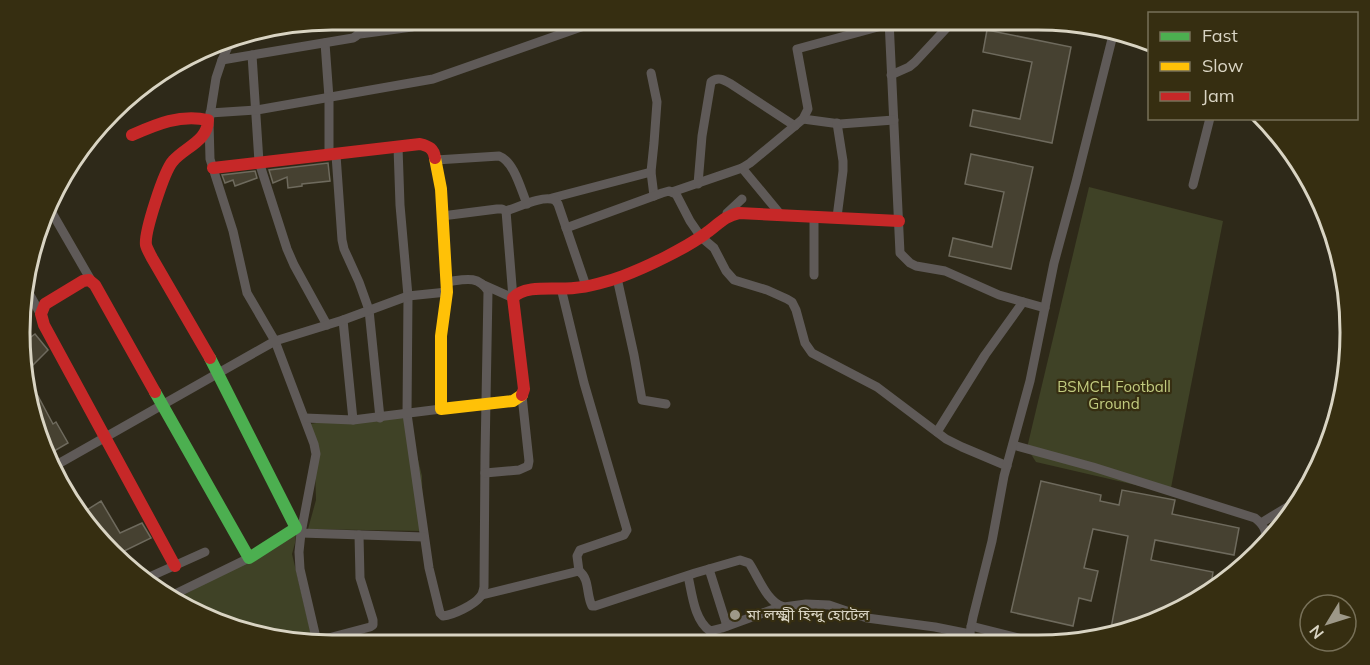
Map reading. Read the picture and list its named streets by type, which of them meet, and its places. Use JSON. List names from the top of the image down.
{
  "parks": ["BSMCH Football Ground"],
  "places": ["মা লক্ষ্মী হিন্দু হোটেল"],
  "legend": ["Fast", "Slow", "Jam"],
  "north": "bottom left"
}
